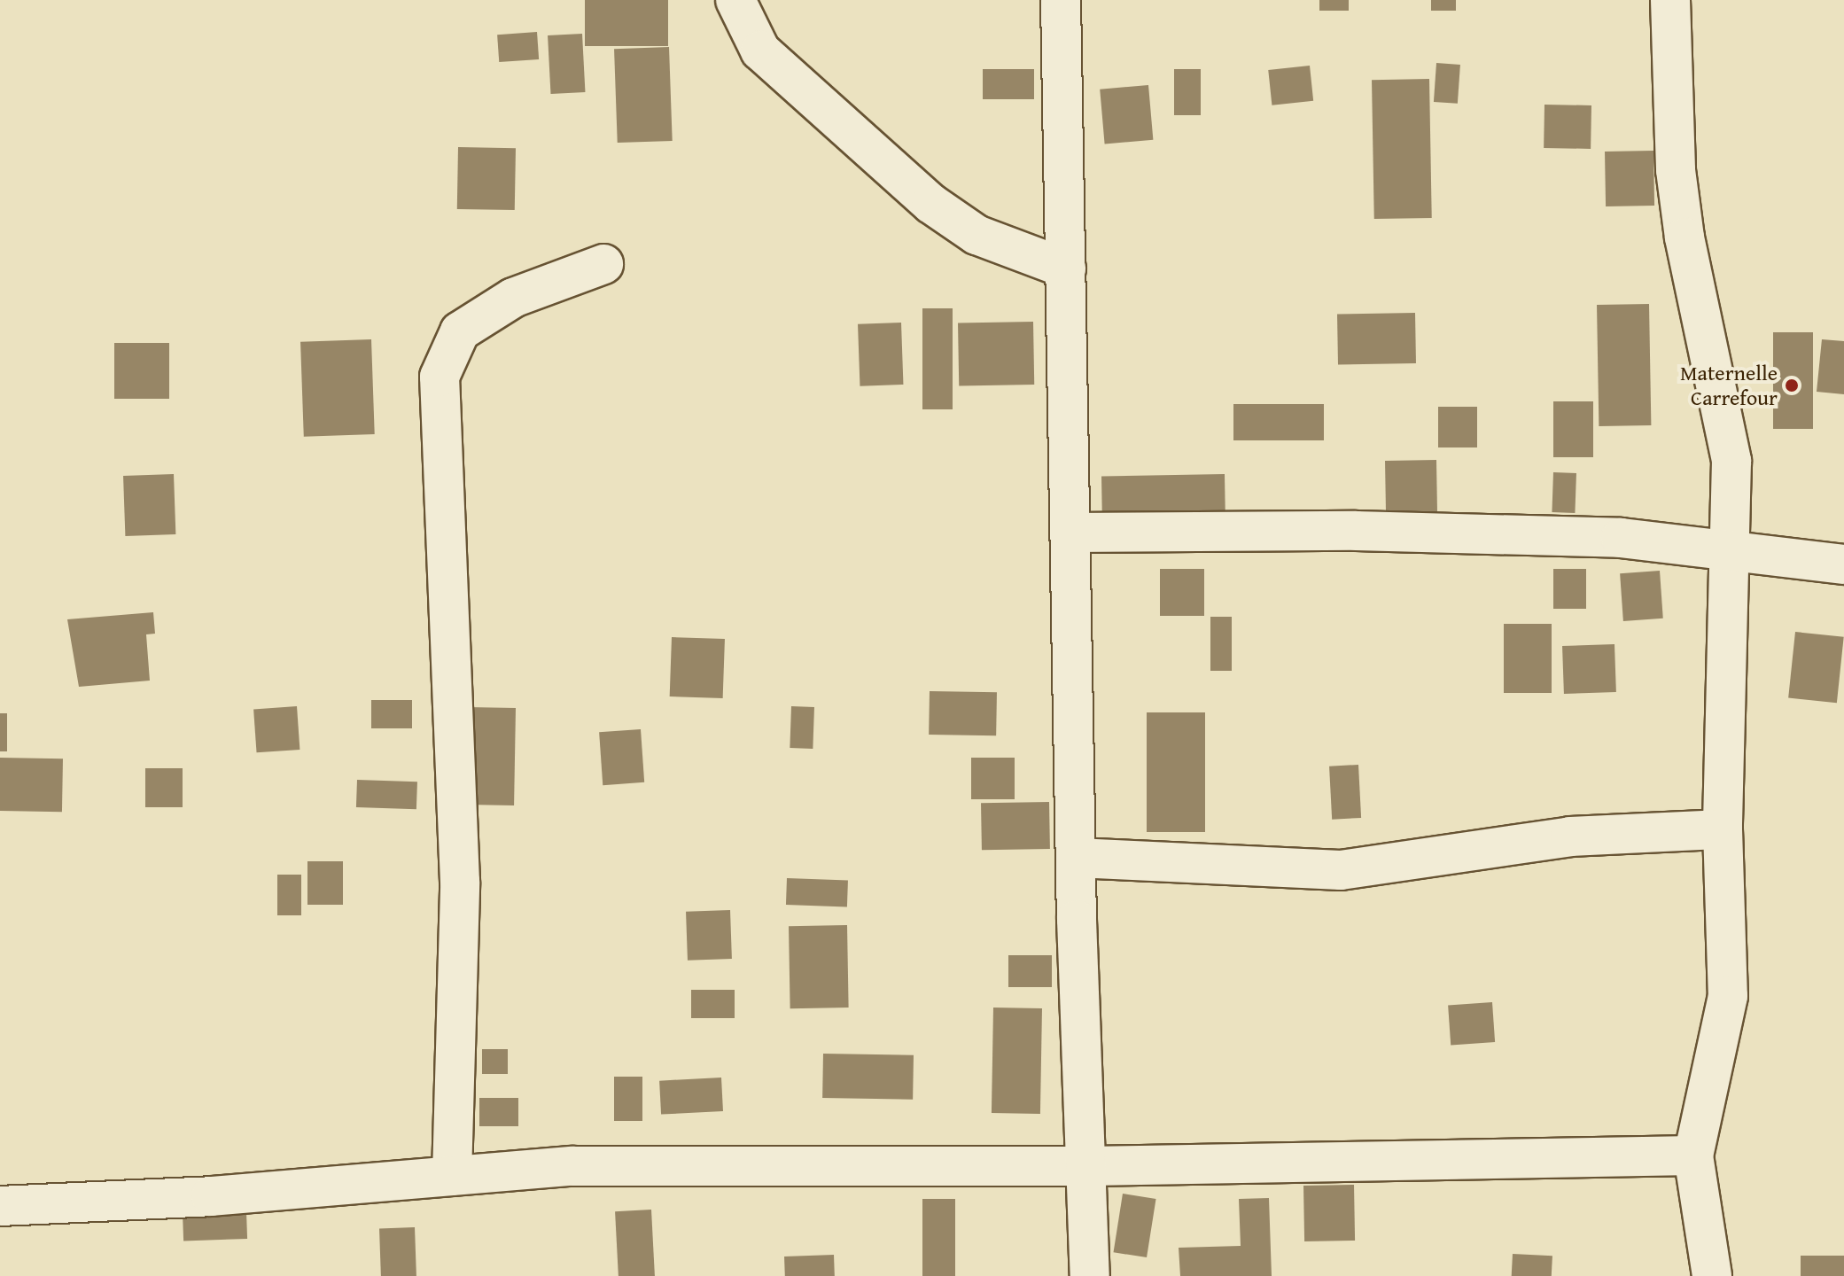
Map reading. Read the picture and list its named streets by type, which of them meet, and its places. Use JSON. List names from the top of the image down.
{
  "places": ["Maternelle Carrefour"]
}
